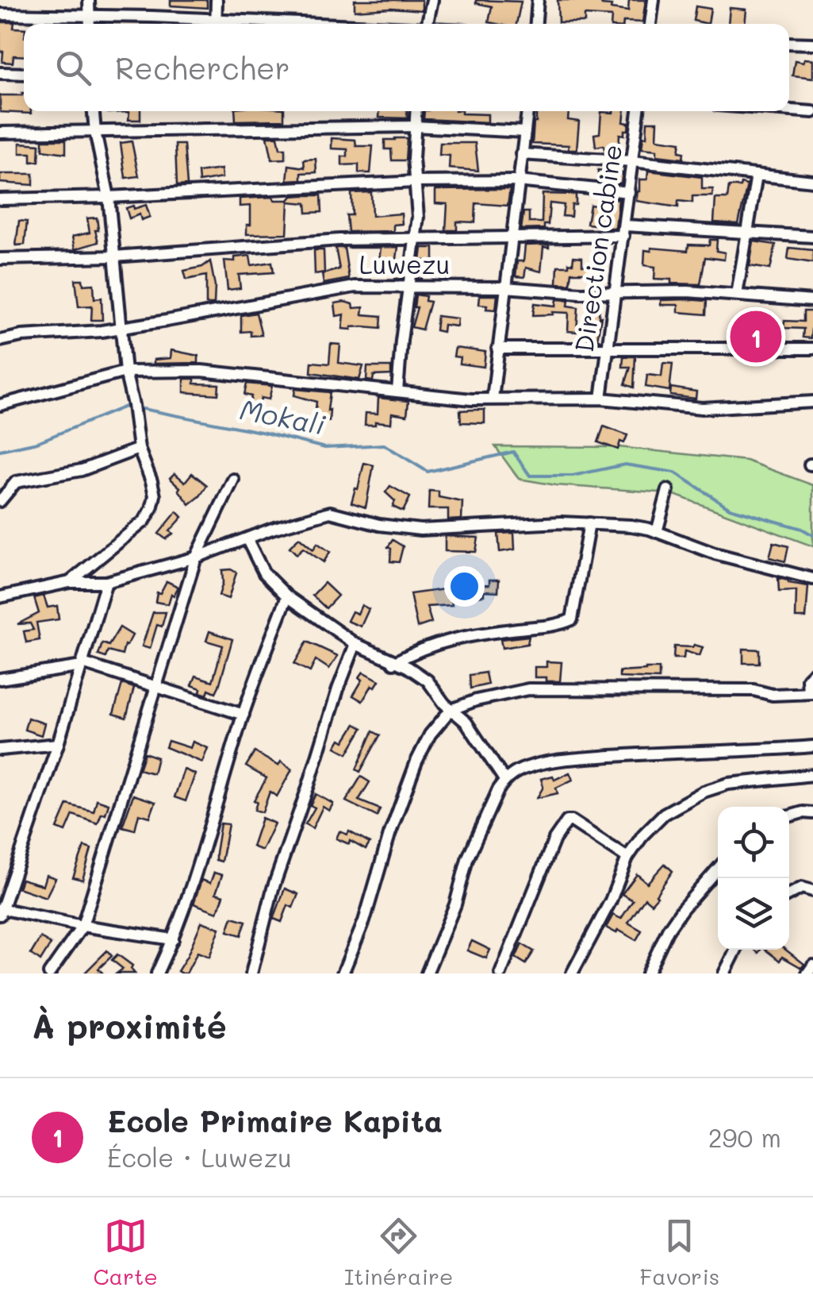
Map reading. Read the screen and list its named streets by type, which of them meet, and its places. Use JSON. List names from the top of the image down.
{
  "streets": {
    "street": ["Direction cabine", "Luwezu"]
  },
  "crossings": [
    ["Direction cabine", "Luwezu"]
  ],
  "water": ["Mokali"],
  "page": {
    "search": "Rechercher",
    "pins": "1",
    "heading": "À proximité",
    "list": [
      {
        "mark": "1",
        "name": "Ecole Primaire Kapita",
        "note": "École · Luwezu",
        "value": "290 m"
      }
    ],
    "nav": ["Carte", "Itinéraire", "Favoris"]
  }
}
